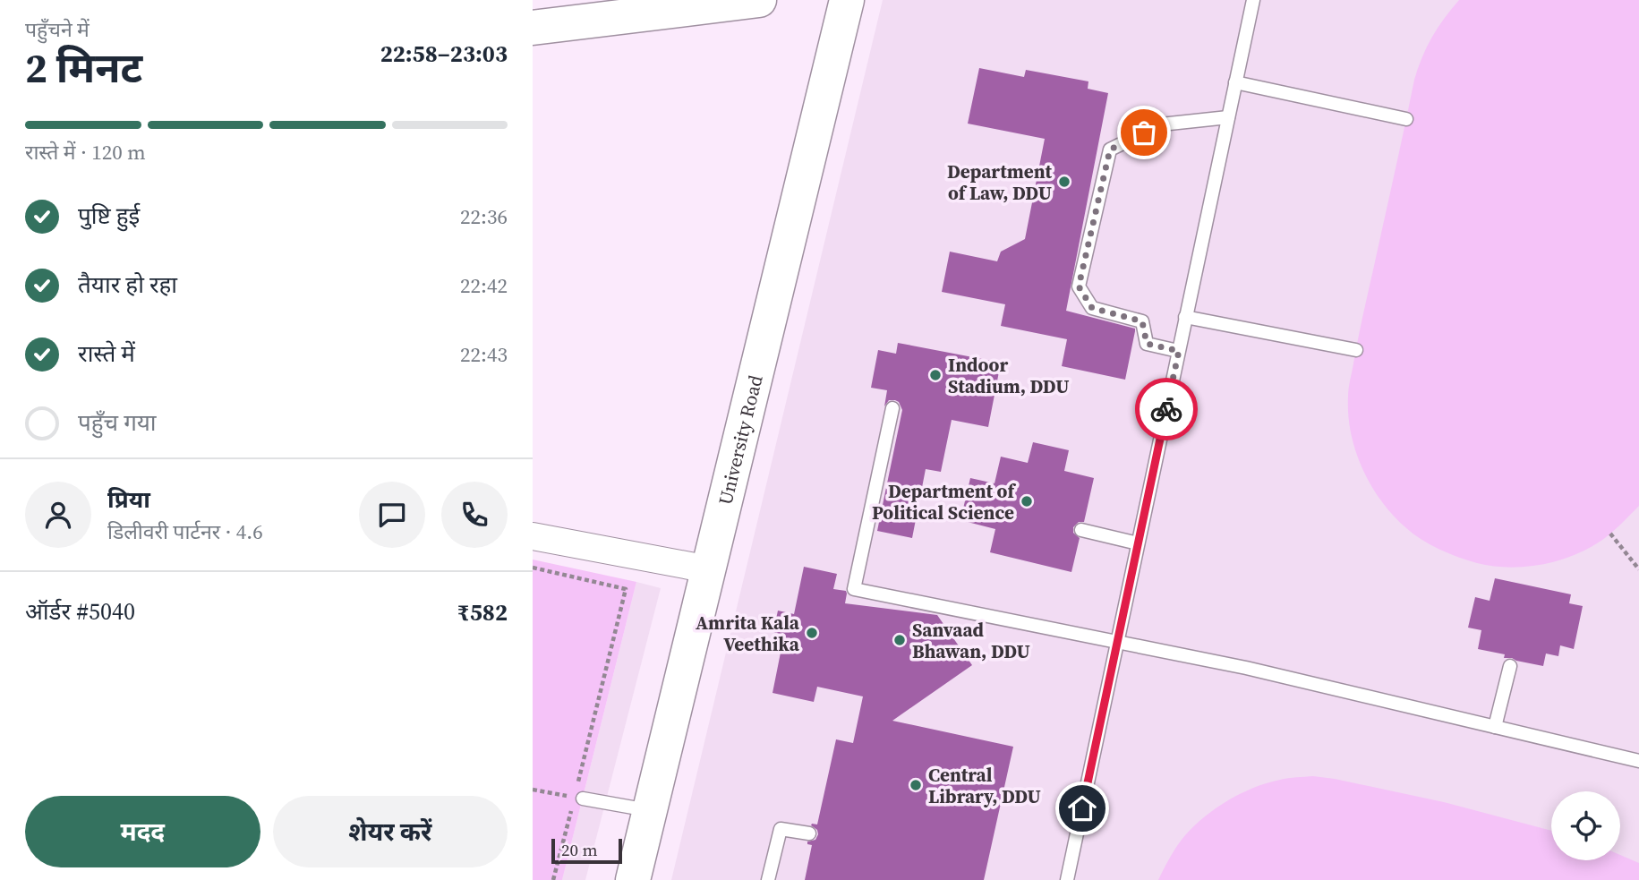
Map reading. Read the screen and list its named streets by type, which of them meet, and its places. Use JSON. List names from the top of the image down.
{
  "streets": {
    "main road": ["University Road"]
  },
  "places": [
    "Department of Law, DDU",
    "Indoor Stadium, DDU",
    "Department of Political Science",
    "Amrita Kala Veethika",
    "Sanvaad Bhawan, DDU",
    "Central Library, DDU"
  ],
  "scale_bar": "20 m",
  "page": {
    "heading": ["2 मिनट", "पहुँचने में", "22:58–23:03"],
    "panel": [
      "प्रिया",
      "डिलीवरी पार्टनर · 4.6",
      "ऑर्डर #5040",
      "₹582"
    ],
    "bar": "रास्ते में · 120 m",
    "list": [
      ["पुष्टि हुई", "22:36"],
      ["तैयार हो रहा", "22:42"],
      ["रास्ते में", "22:43"],
      "पहुँच गया"
    ],
    "buttons": ["मदद", "शेयर करें"],
    "scale": "20 m"
  }
}
